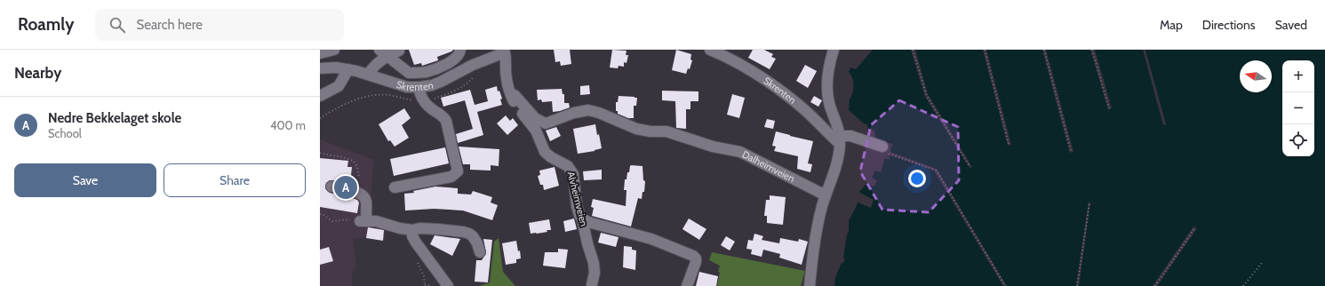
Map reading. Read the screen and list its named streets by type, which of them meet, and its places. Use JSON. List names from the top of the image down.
{
  "streets": {
    "street": ["Skrenten", "Dalheimveien", "Alvheimveien"]
  },
  "crossings": [
    ["Skrenten", "Alvheimveien"],
    ["Dalheimveien", "Alvheimveien"]
  ],
  "north": "left",
  "page": {
    "header": "Roamly",
    "search": "Search here",
    "nav": ["Map", "Directions", "Saved"],
    "heading": "Nearby",
    "map_buttons": ["+", "−"],
    "list": [
      {
        "mark": "A",
        "name": "Nedre Bekkelaget skole",
        "note": "School",
        "value": "400 m"
      }
    ],
    "buttons": ["Save", "Share"],
    "pins": "A"
  }
}
